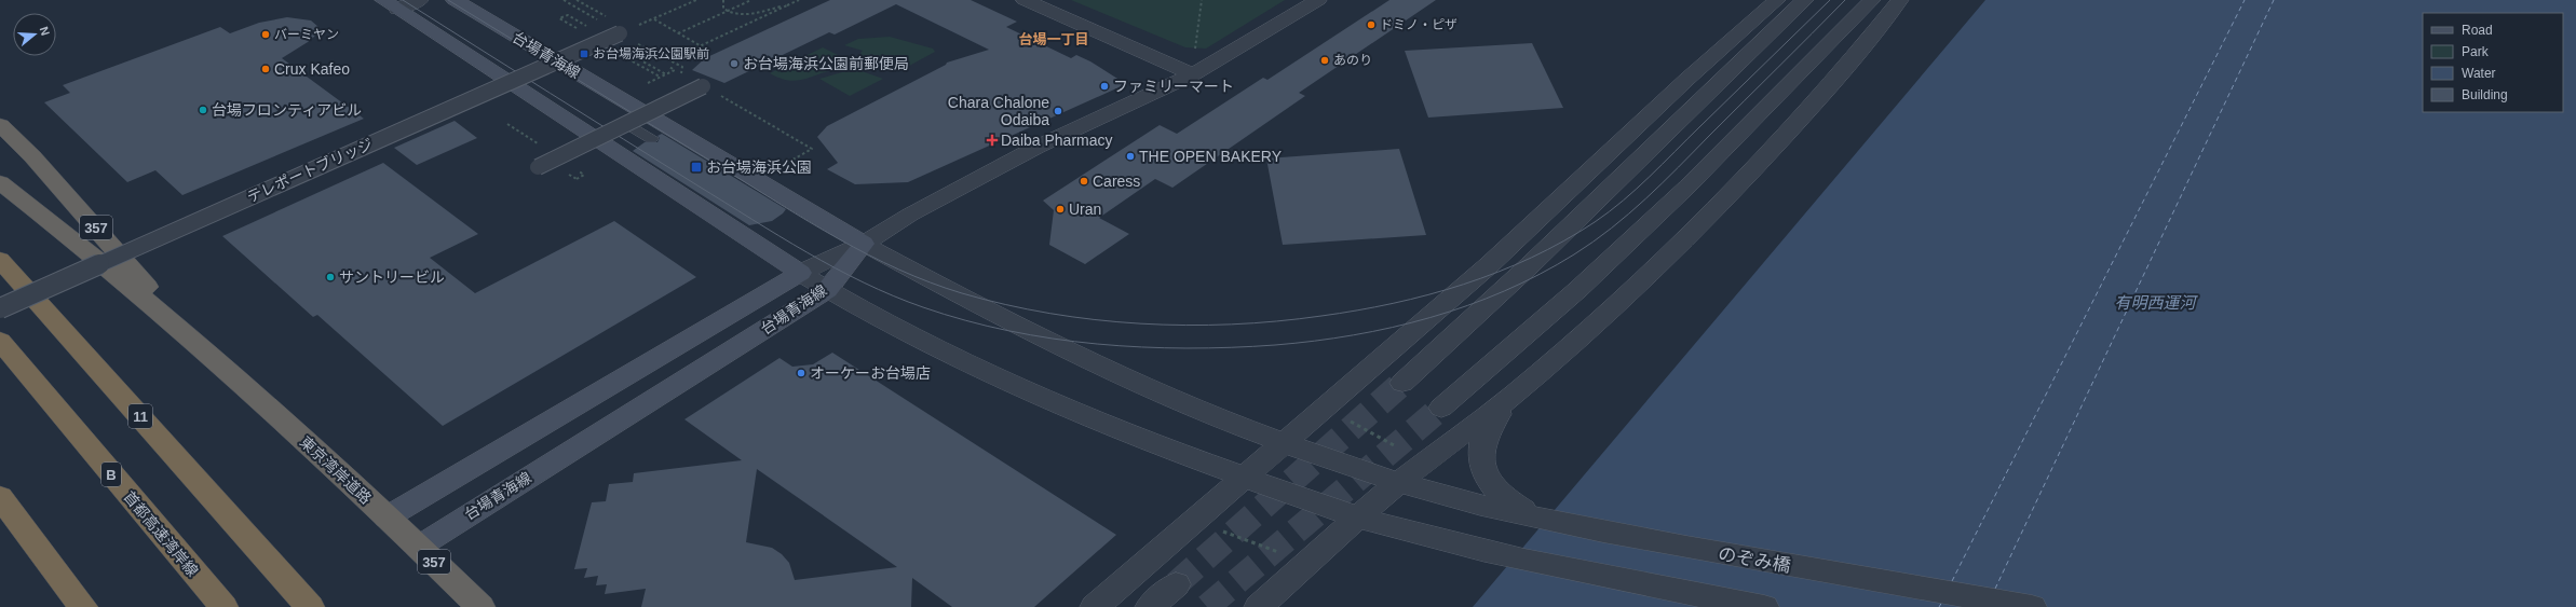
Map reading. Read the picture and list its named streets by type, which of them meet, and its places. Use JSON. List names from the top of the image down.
{
  "streets": {
    "highway": [
      "357",
      "11",
      "東京湾岸道路",
      "B",
      "首都高速湾岸線"
    ],
    "main road": ["台場青海線"],
    "street": ["テレポートブリッジ", "のぞみ橋"]
  },
  "crossings": [
    ["台場青海線", "東京湾岸道路"],
    ["台場青海線", "のぞみ橋"]
  ],
  "districts": ["台場一丁目"],
  "water": ["有明西運河"],
  "places": {
    "other": [
      "ドミノ・ピザ",
      "バーミヤン",
      "あのり",
      "お台場海浜公園前郵便局",
      "Crux Kafeo",
      "ファミリーマート",
      "台場フロンティアビル",
      "Chara Chalone Odaiba",
      "THE OPEN BAKERY",
      "Caress",
      "Uran",
      "サントリービル",
      "オーケーお台場店"
    ],
    "transit": ["お台場海浜公園駅前", "お台場海浜公園"],
    "health": ["Daiba Pharmacy"]
  },
  "legend": [
    "Road",
    "Park",
    "Water",
    "Building"
  ],
  "north": "right"
}
